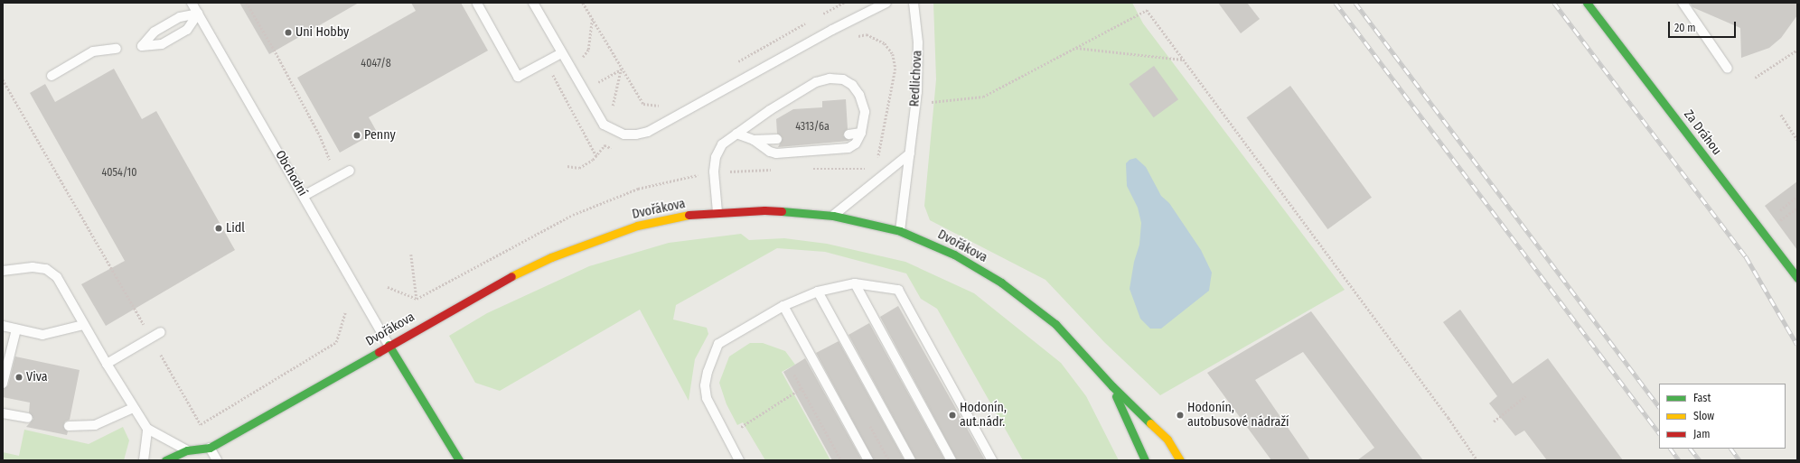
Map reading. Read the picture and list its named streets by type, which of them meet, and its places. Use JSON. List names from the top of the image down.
{
  "streets": {
    "main road": ["Za Dráhou", "Dvořákova"],
    "lane": ["Redlichova", "Obchodní"]
  },
  "crossings": [
    ["Redlichova", "Dvořákova"],
    ["Obchodní", "Dvořákova"]
  ],
  "places": [
    "Uni Hobby",
    "Penny",
    "Lidl",
    "Viva",
    "Hodonín, aut.nádr.",
    "Hodonín, autobusové nádraží"
  ],
  "house_numbers": ["4047/8", "4313/6a", "4054/10"],
  "legend": ["Fast", "Slow", "Jam"],
  "scale_bar": "20 m"
}
